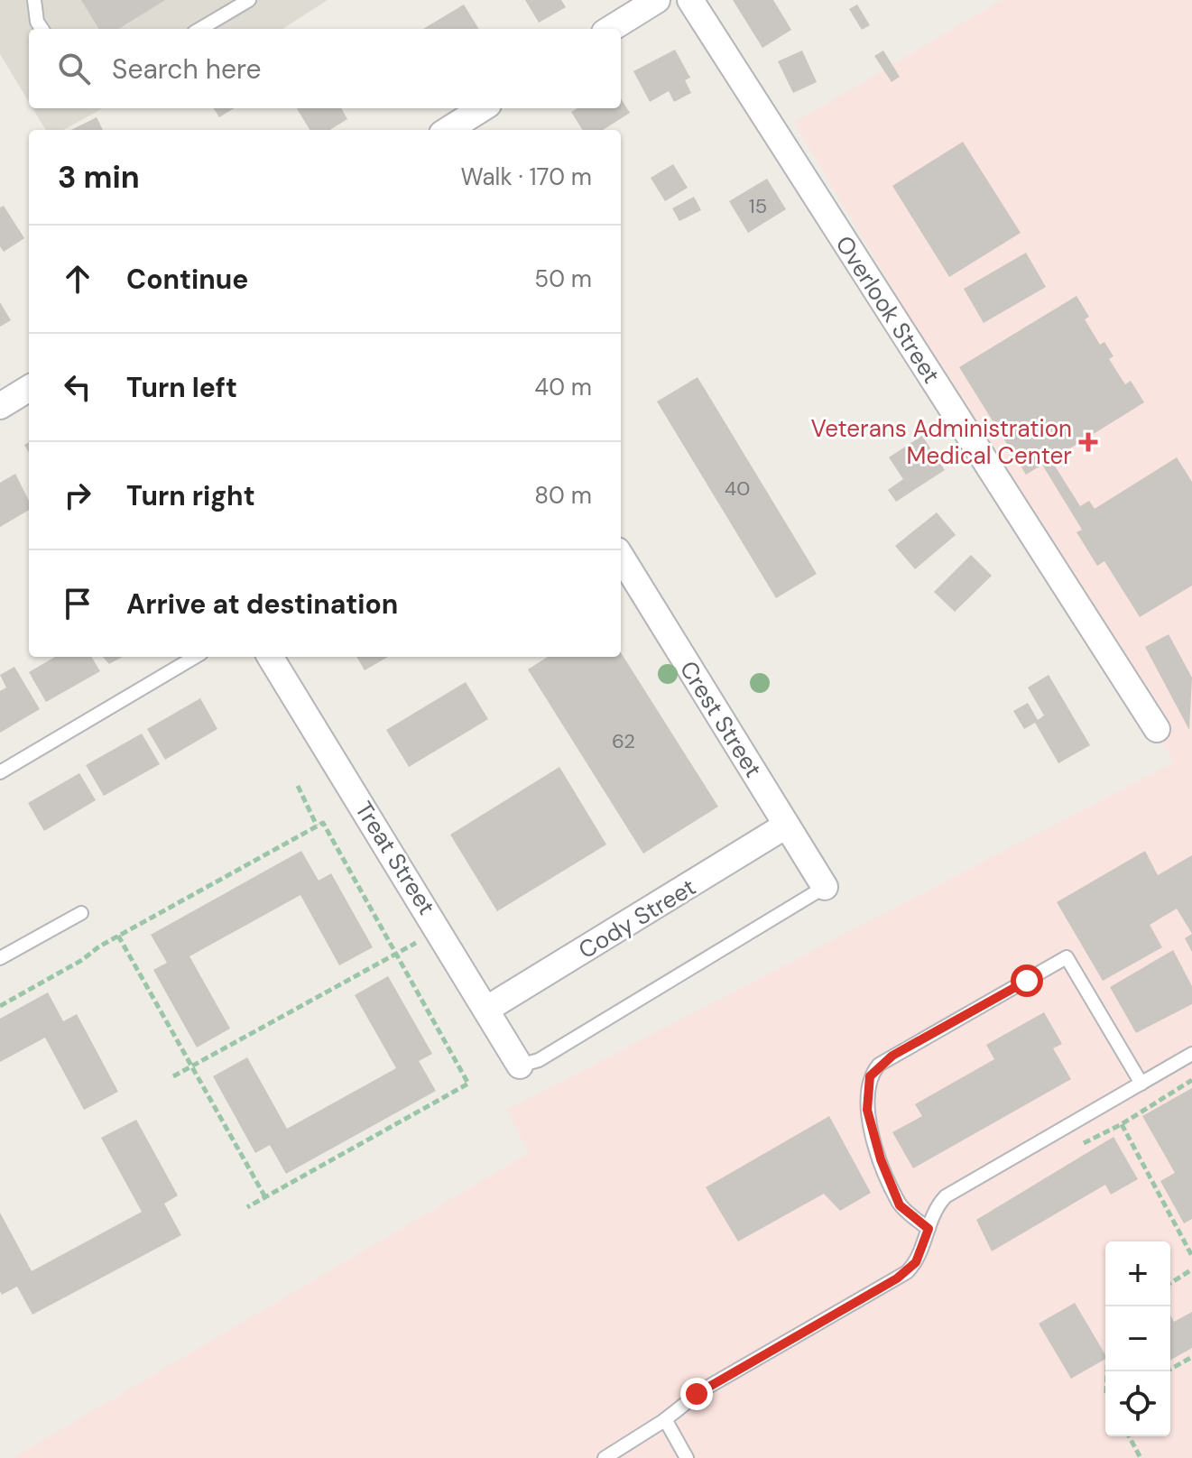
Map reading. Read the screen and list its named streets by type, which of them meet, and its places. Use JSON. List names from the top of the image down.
{
  "streets": {
    "street": [
      "Overlook Street",
      "Crest Street",
      "Treat Street",
      "Cody Street"
    ]
  },
  "crossings": [
    ["Crest Street", "Cody Street"],
    ["Treat Street", "Cody Street"]
  ],
  "places": {
    "health": ["Veterans Administration Medical Center"]
  },
  "house_numbers": ["15", "40", "62"],
  "page": {
    "search": "Search here",
    "heading": ["3 min", "Walk · 170 m"],
    "list": [
      ["Continue", "50 m"],
      ["Turn left", "40 m"],
      ["Turn right", "80 m"],
      "Arrive at destination"
    ],
    "map_buttons": ["+", "−"]
  }
}
